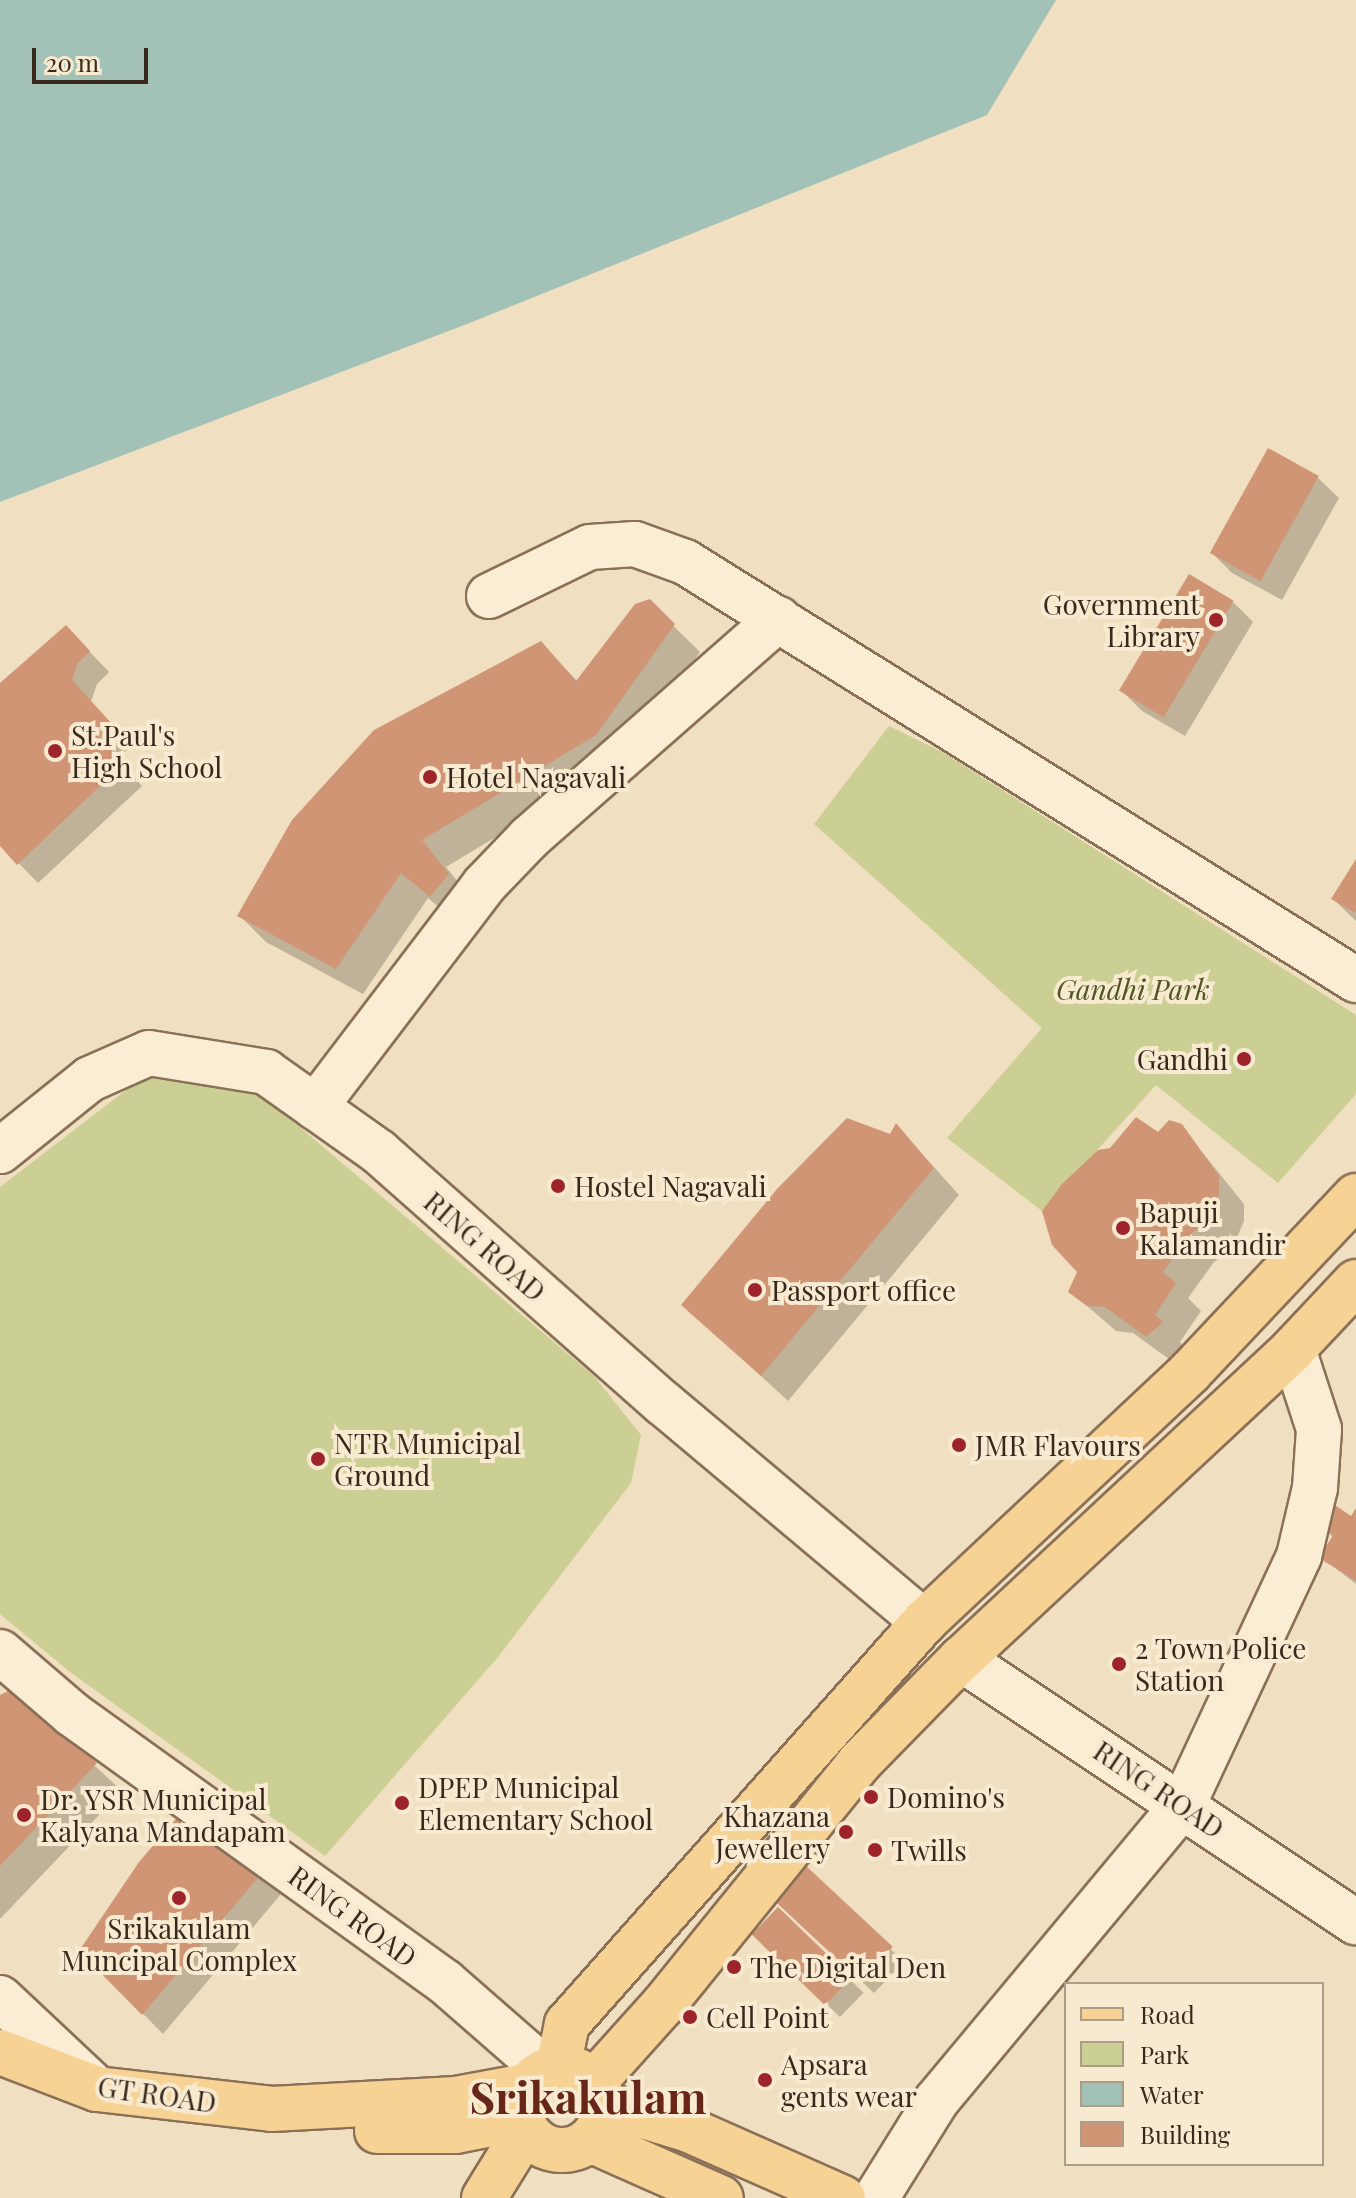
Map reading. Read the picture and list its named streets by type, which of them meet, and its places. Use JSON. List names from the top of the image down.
{
  "streets": {
    "main road": ["GT ROAD"],
    "street": ["RING ROAD"]
  },
  "crossings": [
    ["RING ROAD", "GT ROAD"]
  ],
  "districts": ["Srikakulam"],
  "parks": ["Gandhi Park"],
  "places": [
    "Government Library",
    "St.Paul's High School",
    "Hotel Nagavali",
    "Gandhi",
    "Hostel Nagavali",
    "Bapuji Kalamandir",
    "Passport office",
    "JMR Flavours",
    "NTR Municipal Ground",
    "2 Town Police Station",
    "Domino's",
    "DPEP Municipal Elementary School",
    "Dr. YSR Municipal Kalyana Mandapam",
    "Khazana Jewellery",
    "Twills",
    "Srikakulam Muncipal Complex",
    "The Digital Den",
    "Cell Point",
    "Apsara gents wear"
  ],
  "legend": [
    "Road",
    "Park",
    "Water",
    "Building"
  ],
  "scale_bar": "20 m"
}
